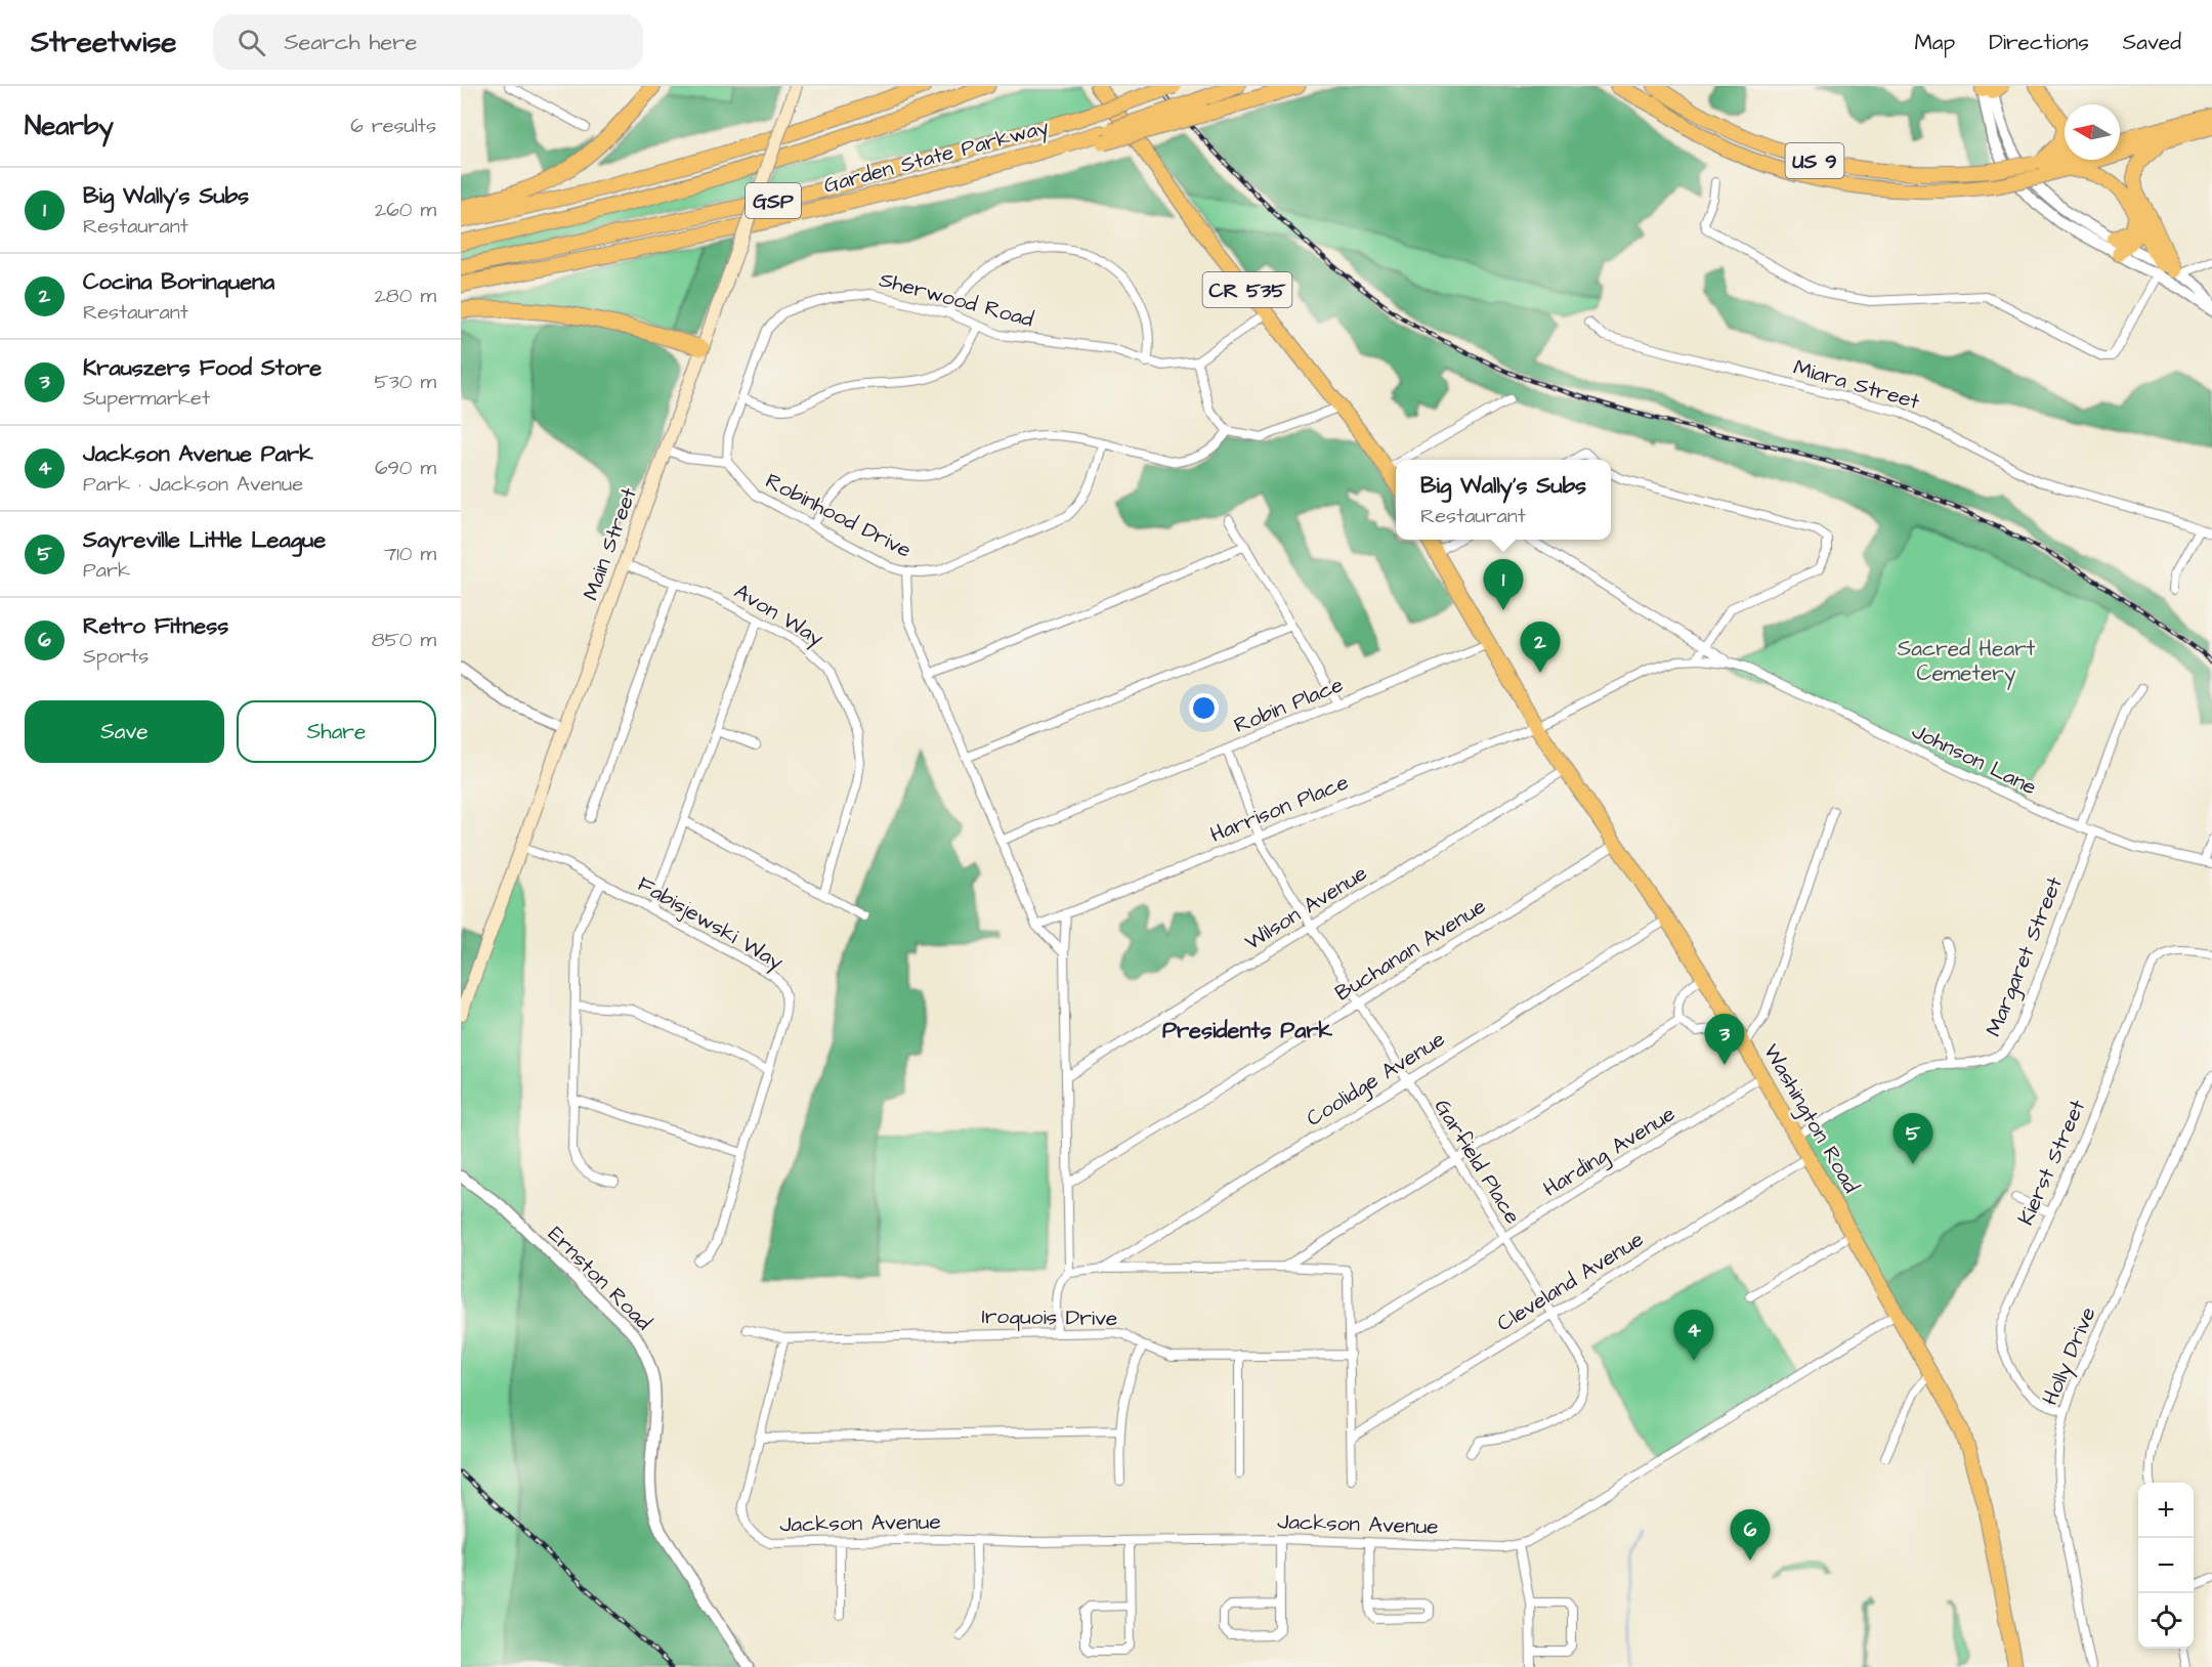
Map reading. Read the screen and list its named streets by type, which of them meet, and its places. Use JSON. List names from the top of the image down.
{
  "streets": {
    "highway": ["Garden State Parkway", "GSP"],
    "main road": [
      "US 9",
      "CR 535",
      "Main Street",
      "Washington Road"
    ],
    "street": [
      "Sherwood Road",
      "Miara Street",
      "Robinhood Drive",
      "Avon Way",
      "Robin Place",
      "Johnson Lane",
      "Harrison Place",
      "Wilson Avenue",
      "Fabisjewski Way",
      "Buchanan Avenue",
      "Margaret Street",
      "Coolidge Avenue",
      "Harding Avenue",
      "Garfield Place",
      "Kierst Street",
      "Ernston Road",
      "Cleveland Avenue",
      "Iroquois Drive",
      "Holly Drive",
      "Jackson Avenue"
    ]
  },
  "crossings": [
    ["Sherwood Road", "Robinhood Drive"],
    ["Main Street", "Avon Way"],
    ["Main Street", "Fabisjewski Way"],
    ["Robin Place", "Washington Road"],
    ["Robin Place", "Garfield Place"],
    ["Johnson Lane", "Harrison Place"],
    ["Johnson Lane", "Margaret Street"],
    ["Johnson Lane", "Washington Road"],
    ["Harrison Place", "Washington Road"],
    ["Harrison Place", "Garfield Place"],
    ["Wilson Avenue", "Washington Road"],
    ["Wilson Avenue", "Garfield Place"],
    ["Buchanan Avenue", "Washington Road"],
    ["Buchanan Avenue", "Garfield Place"],
    ["Margaret Street", "Washington Road"],
    ["Coolidge Avenue", "Washington Road"],
    ["Coolidge Avenue", "Garfield Place"],
    ["Washington Road", "Harding Avenue"],
    ["Washington Road", "Cleveland Avenue"],
    ["Washington Road", "Jackson Avenue"],
    ["Harding Avenue", "Garfield Place"],
    ["Garfield Place", "Cleveland Avenue"],
    ["Kierst Street", "Holly Drive"]
  ],
  "districts": ["Presidents Park"],
  "parks": ["Sacred Heart Cemetery"],
  "north": "left",
  "page": {
    "header": "Streetwise",
    "search": "Search here",
    "nav": ["Map", "Directions", "Saved"],
    "heading": ["Nearby", "6 results"],
    "list": [
      {
        "mark": "1",
        "name": "Big Wally's Subs",
        "note": "Restaurant",
        "value": "260 m"
      },
      {
        "mark": "2",
        "name": "Cocina Borinquena",
        "note": "Restaurant",
        "value": "280 m"
      },
      {
        "mark": "3",
        "name": "Krauszers Food Store",
        "note": "Supermarket",
        "value": "530 m"
      },
      {
        "mark": "4",
        "name": "Jackson Avenue Park",
        "note": "Park · Jackson Avenue",
        "value": "690 m"
      },
      {
        "mark": "5",
        "name": "Sayreville Little League",
        "note": "Park",
        "value": "710 m"
      },
      {
        "mark": "6",
        "name": "Retro Fitness",
        "note": "Sports",
        "value": "850 m"
      }
    ],
    "popup": ["Big Wally's Subs", "Restaurant"],
    "pins": [
      "1",
      "2",
      "3",
      "5",
      "4",
      "6"
    ],
    "buttons": ["Save", "Share"],
    "map_buttons": ["+", "−"]
  }
}
